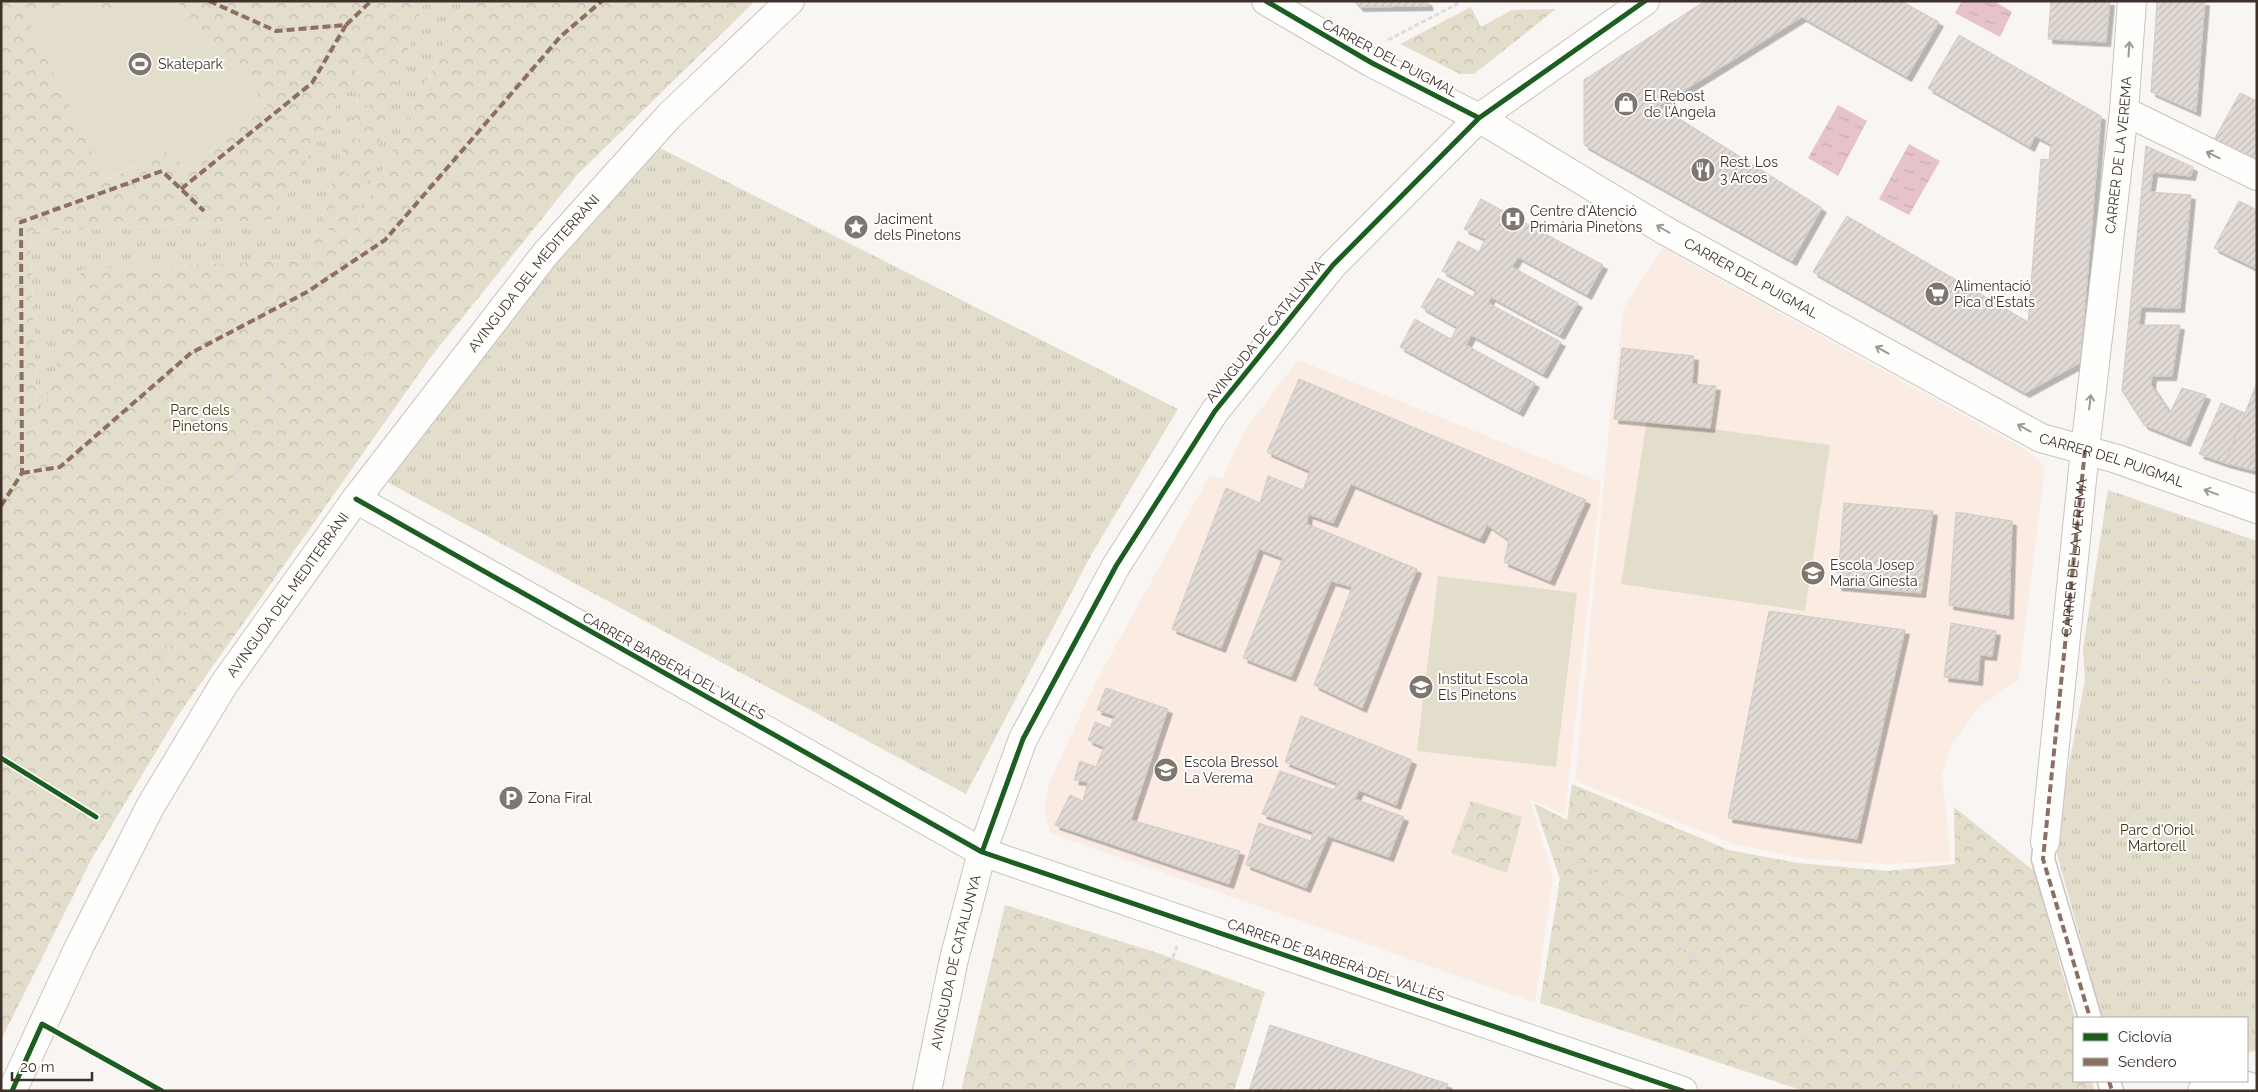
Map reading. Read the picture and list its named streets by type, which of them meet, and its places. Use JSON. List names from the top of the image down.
{
  "streets": {
    "street": [
      "CARRER DEL PUIGMAL",
      "CARRER DE LA VEREMA",
      "AVINGUDA DEL MEDITERRÀNI",
      "AVINGUDA DE CATALUNYA",
      "CARRER BARBERÀ DEL VALLÈS",
      "CARRER DE BARBERÀ DEL VALLÈS"
    ]
  },
  "crossings": [
    ["CARRER DEL PUIGMAL", "CARRER DE LA VEREMA"],
    ["CARRER DEL PUIGMAL", "AVINGUDA DE CATALUNYA"],
    ["AVINGUDA DEL MEDITERRÀNI", "CARRER BARBERÀ DEL VALLÈS"],
    ["AVINGUDA DE CATALUNYA", "CARRER BARBERÀ DEL VALLÈS"],
    ["AVINGUDA DE CATALUNYA", "CARRER DE BARBERÀ DEL VALLÈS"],
    ["CARRER BARBERÀ DEL VALLÈS", "CARRER DE BARBERÀ DEL VALLÈS"]
  ],
  "one_way": ["CARRER DEL PUIGMAL", "CARRER DE LA VEREMA"],
  "parks": ["Parc dels Pinetons", "Parc d'Oriol Martorell"],
  "places": {
    "sports": ["Skatepark"],
    "shop": ["El Rebost de l'Àngela"],
    "restaurant": ["Rest. Los 3 Arcos"],
    "hospital": ["Centre d'Atenció Primària Pinetons"],
    "place": ["Jaciment dels Pinetons"],
    "supermarket": ["Alimentació Pica d'Estats"],
    "school or university": ["Escola Josep Maria Ginesta", "Institut Escola Els Pinetons", "Escola Bressol La Verema"],
    "parking": ["Zona Firal"]
  },
  "legend": ["Ciclovía", "Sendero"],
  "scale_bar": "20 m"
}
